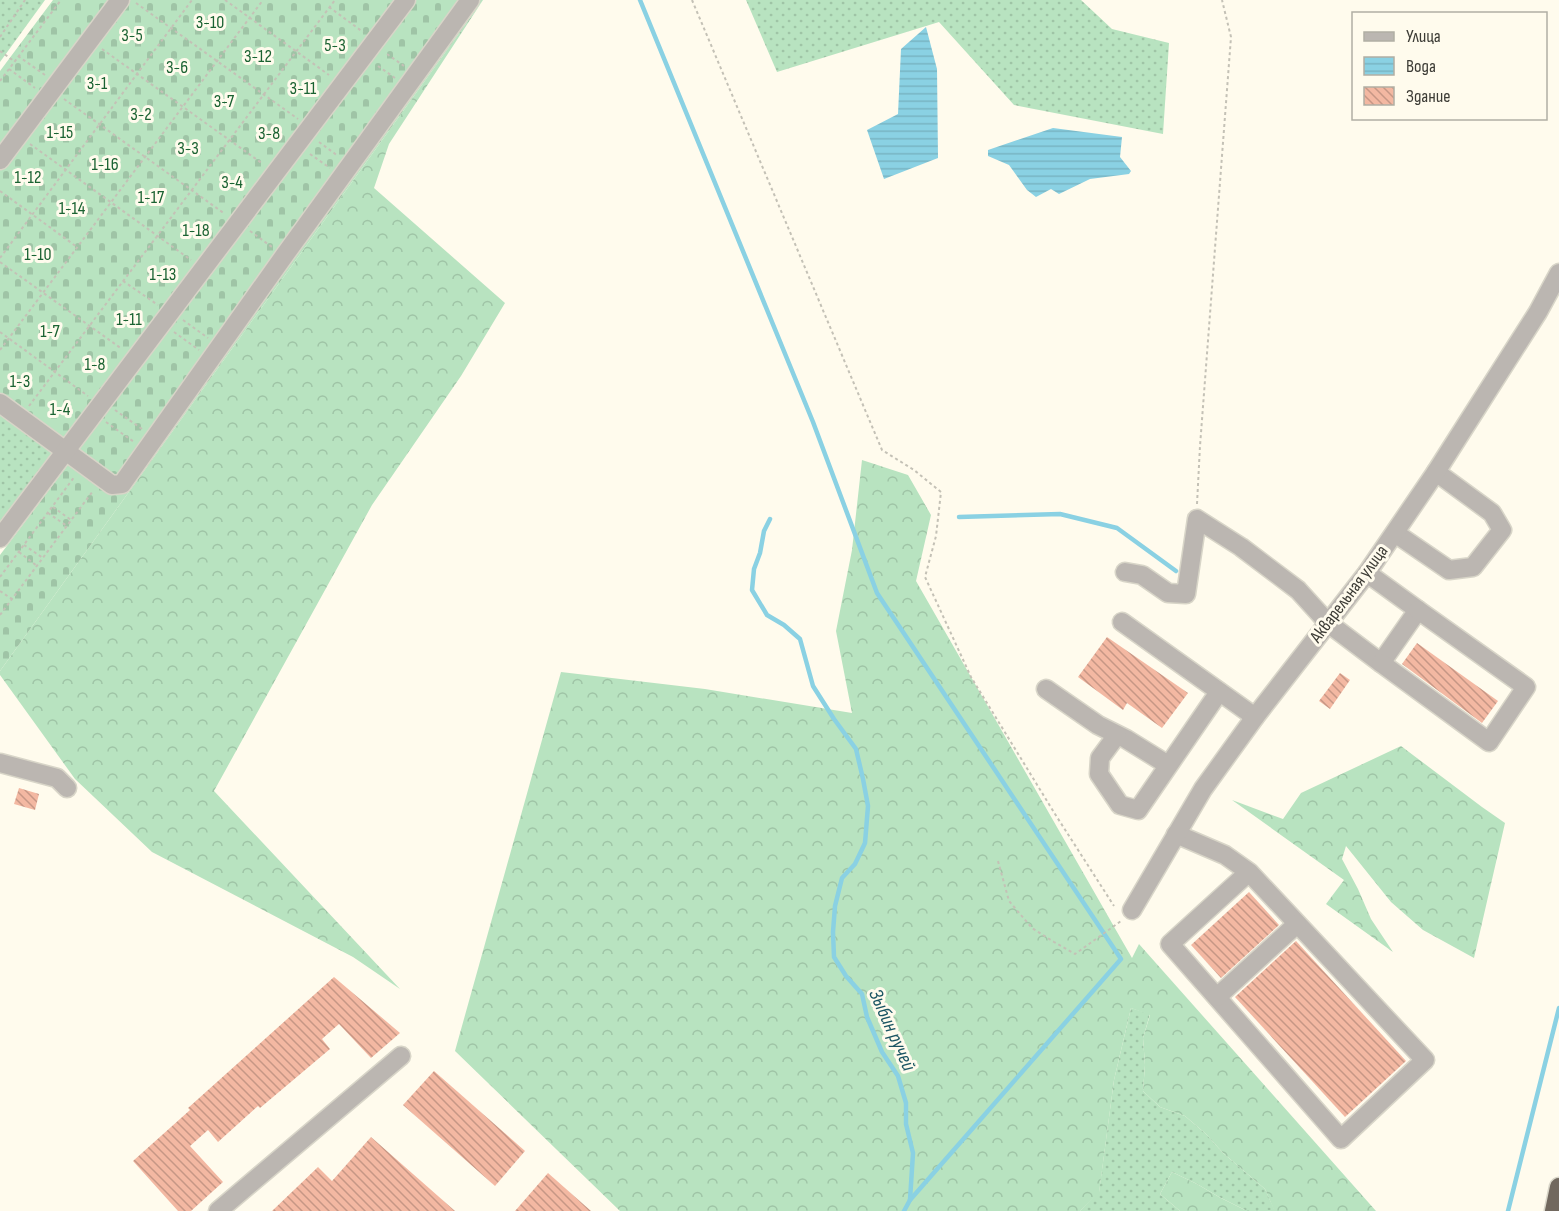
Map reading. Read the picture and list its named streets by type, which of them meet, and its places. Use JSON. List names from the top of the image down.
{
  "streets": {
    "street": ["Акварельная улица"]
  },
  "water": ["Зыбин ручей"],
  "parks": [
    "3-10",
    "3-5",
    "5-3",
    "3-12",
    "3-6",
    "3-1",
    "3-11",
    "3-7",
    "3-2",
    "1-15",
    "3-8",
    "3-3",
    "1-16",
    "1-12",
    "3-4",
    "1-17",
    "1-14",
    "1-18",
    "1-10",
    "1-13",
    "1-11",
    "1-7",
    "1-8",
    "1-3",
    "1-4"
  ],
  "legend": ["Улица", "Вода", "Здание"]
}
